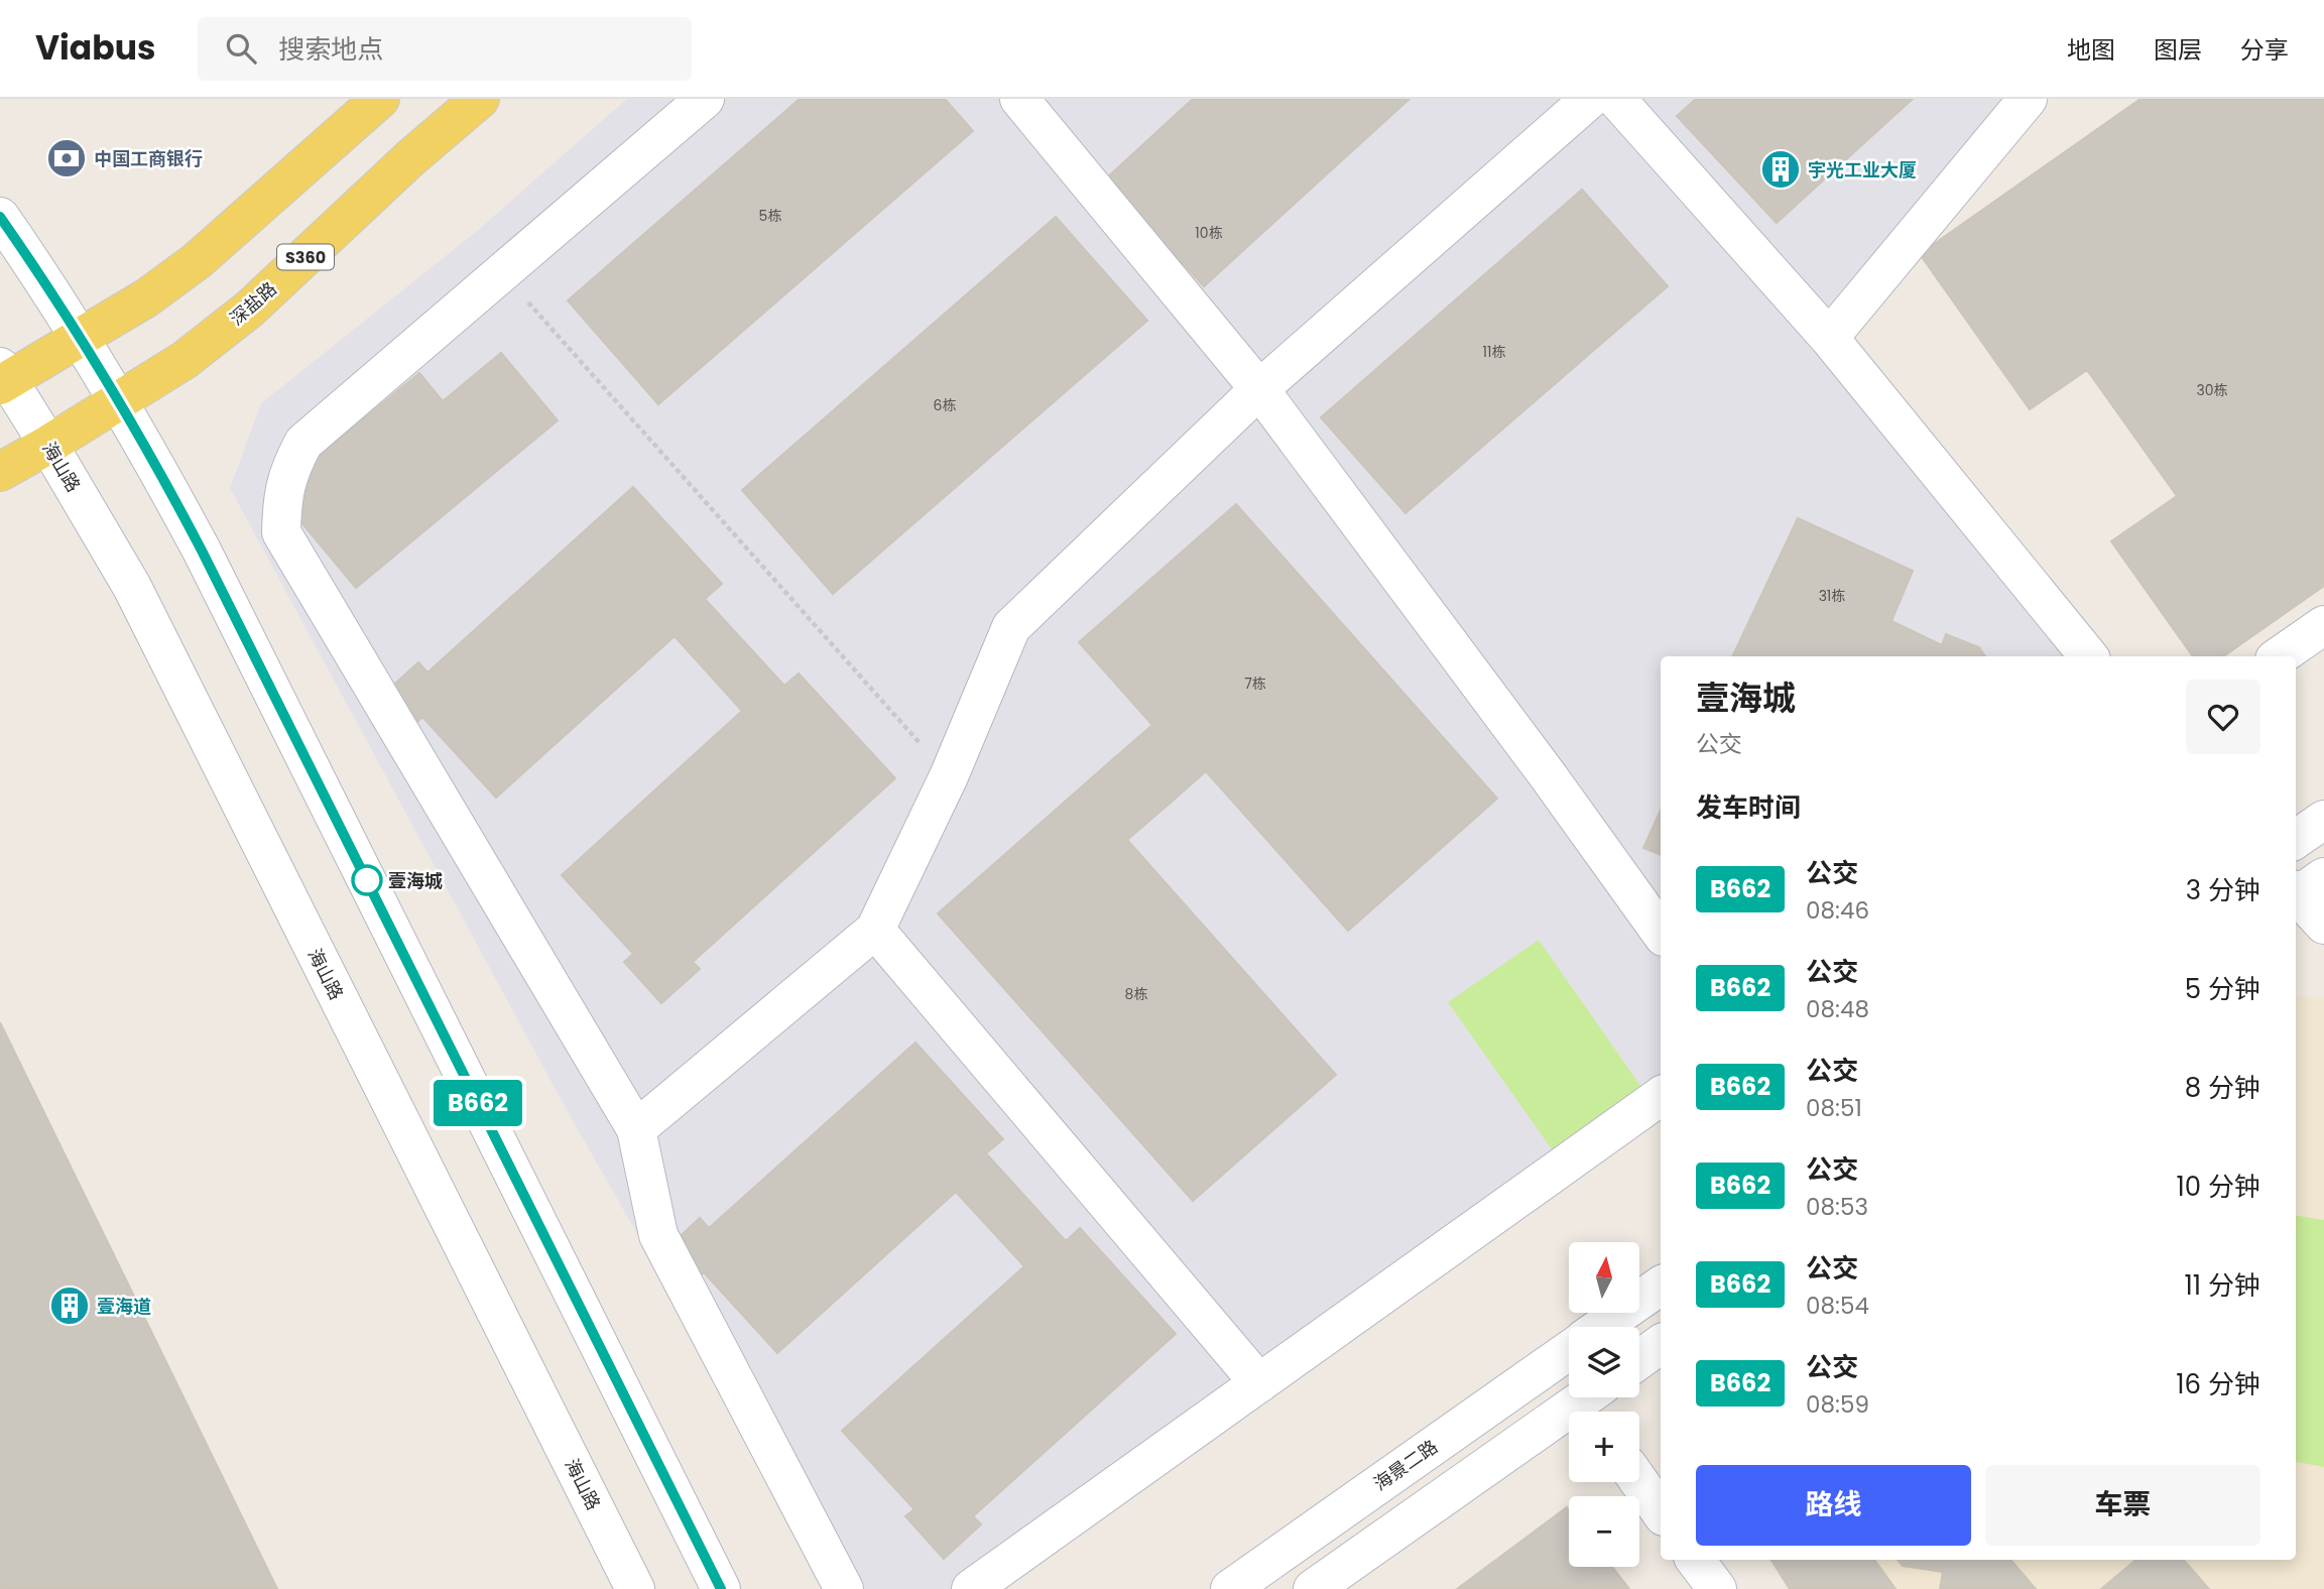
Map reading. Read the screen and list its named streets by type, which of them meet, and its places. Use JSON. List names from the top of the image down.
{
  "streets": {
    "main road": ["S360", "深盐路"],
    "street": ["海山路", "海景二路"]
  },
  "crossings": [
    ["深盐路", "海山路"]
  ],
  "places": {
    "bank": ["中国工商银行"],
    "building": ["宇光工业大厦", "壹海道"],
    "other": ["壹海城"]
  },
  "lines": ["bus line B662"],
  "house_numbers": [
    "5栋",
    "10栋",
    "11栋",
    "30栋",
    "6栋",
    "31栋",
    "7栋",
    "8栋"
  ],
  "north": "top",
  "page": {
    "header": "Viabus",
    "search": "搜索地点",
    "nav": ["地图", "图层", "分享"],
    "on_map": "B662",
    "heading": [
      ["壹海城", "公交"],
      "发车时间"
    ],
    "list": [
      {
        "mark": "B662",
        "name": "公交",
        "note": "08:46",
        "value": "3 分钟"
      },
      {
        "mark": "B662",
        "name": "公交",
        "note": "08:48",
        "value": "5 分钟"
      },
      {
        "mark": "B662",
        "name": "公交",
        "note": "08:51",
        "value": "8 分钟"
      },
      {
        "mark": "B662",
        "name": "公交",
        "note": "08:53",
        "value": "10 分钟"
      },
      {
        "mark": "B662",
        "name": "公交",
        "note": "08:54",
        "value": "11 分钟"
      },
      {
        "mark": "B662",
        "name": "公交",
        "note": "08:59",
        "value": "16 分钟"
      }
    ],
    "map_buttons": ["+", "−"],
    "buttons": ["路线", "车票"]
  }
}
